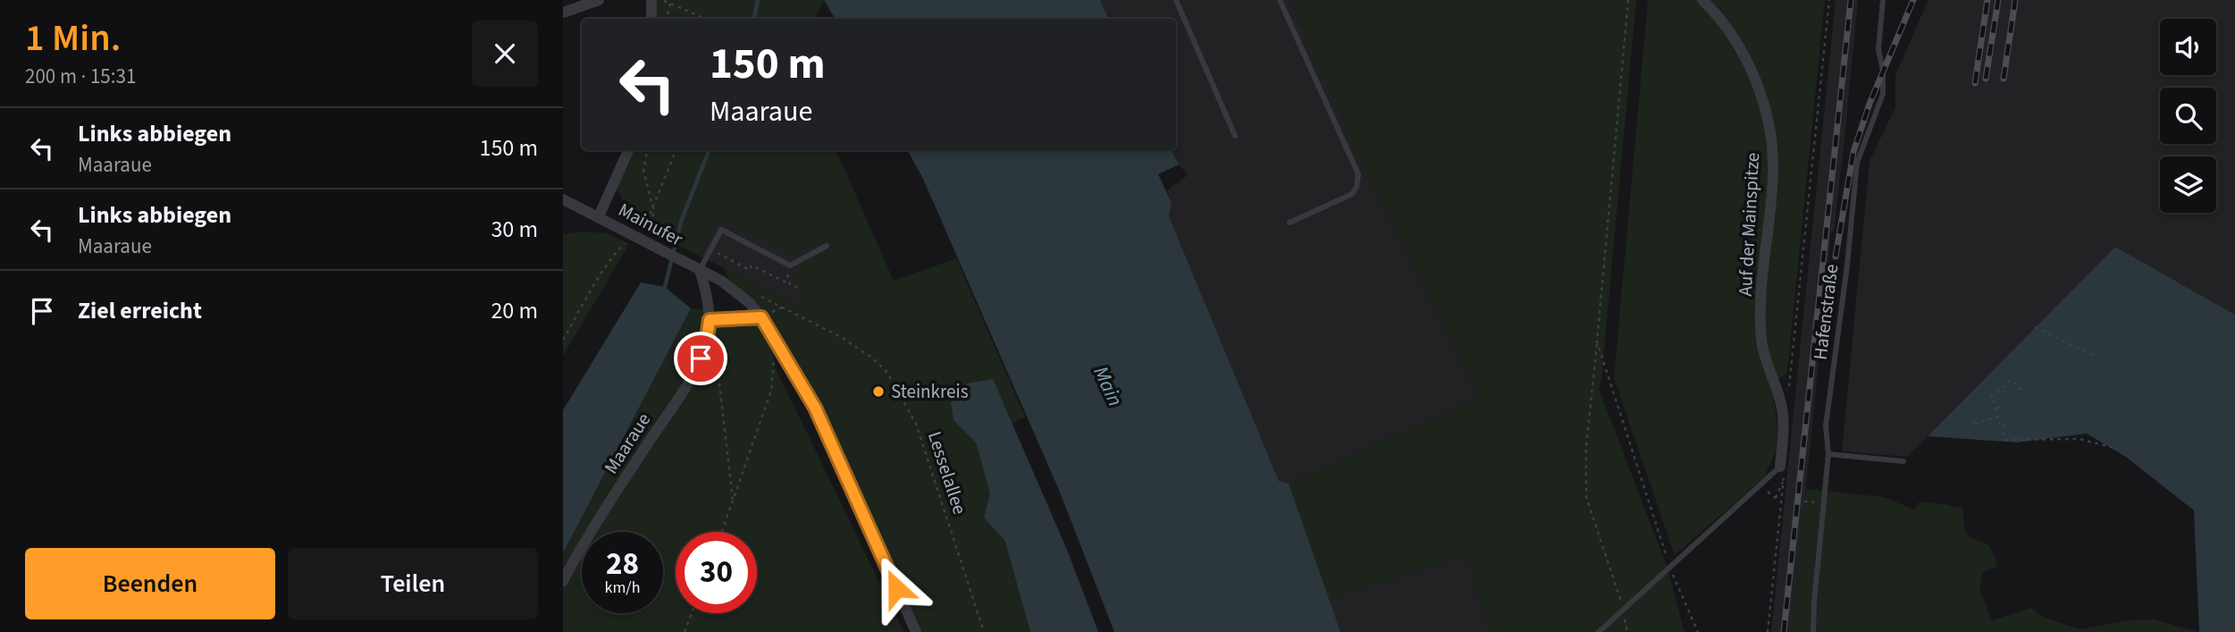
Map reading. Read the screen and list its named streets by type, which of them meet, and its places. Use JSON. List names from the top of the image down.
{
  "streets": {
    "street": ["Mainufer", "Auf der Mainspitze", "Maaraue"],
    "lane": ["Hafenstraße"],
    "path": ["Lesselallee"]
  },
  "crossings": [
    ["Mainufer", "Maaraue"]
  ],
  "water": ["Main"],
  "places": ["Steinkreis"],
  "page": {
    "heading": ["1 Min.", "200 m · 15:31"],
    "turn": ["150 m", "Maaraue"],
    "list": [
      {
        "name": "Links abbiegen",
        "note": "Maaraue",
        "value": "150 m"
      },
      {
        "name": "Links abbiegen",
        "note": "Maaraue",
        "value": "30 m"
      },
      {
        "name": "Ziel erreicht",
        "value": "20 m"
      }
    ],
    "speed": "28 km/h",
    "limit": "30",
    "buttons": ["Beenden", "Teilen"]
  }
}
